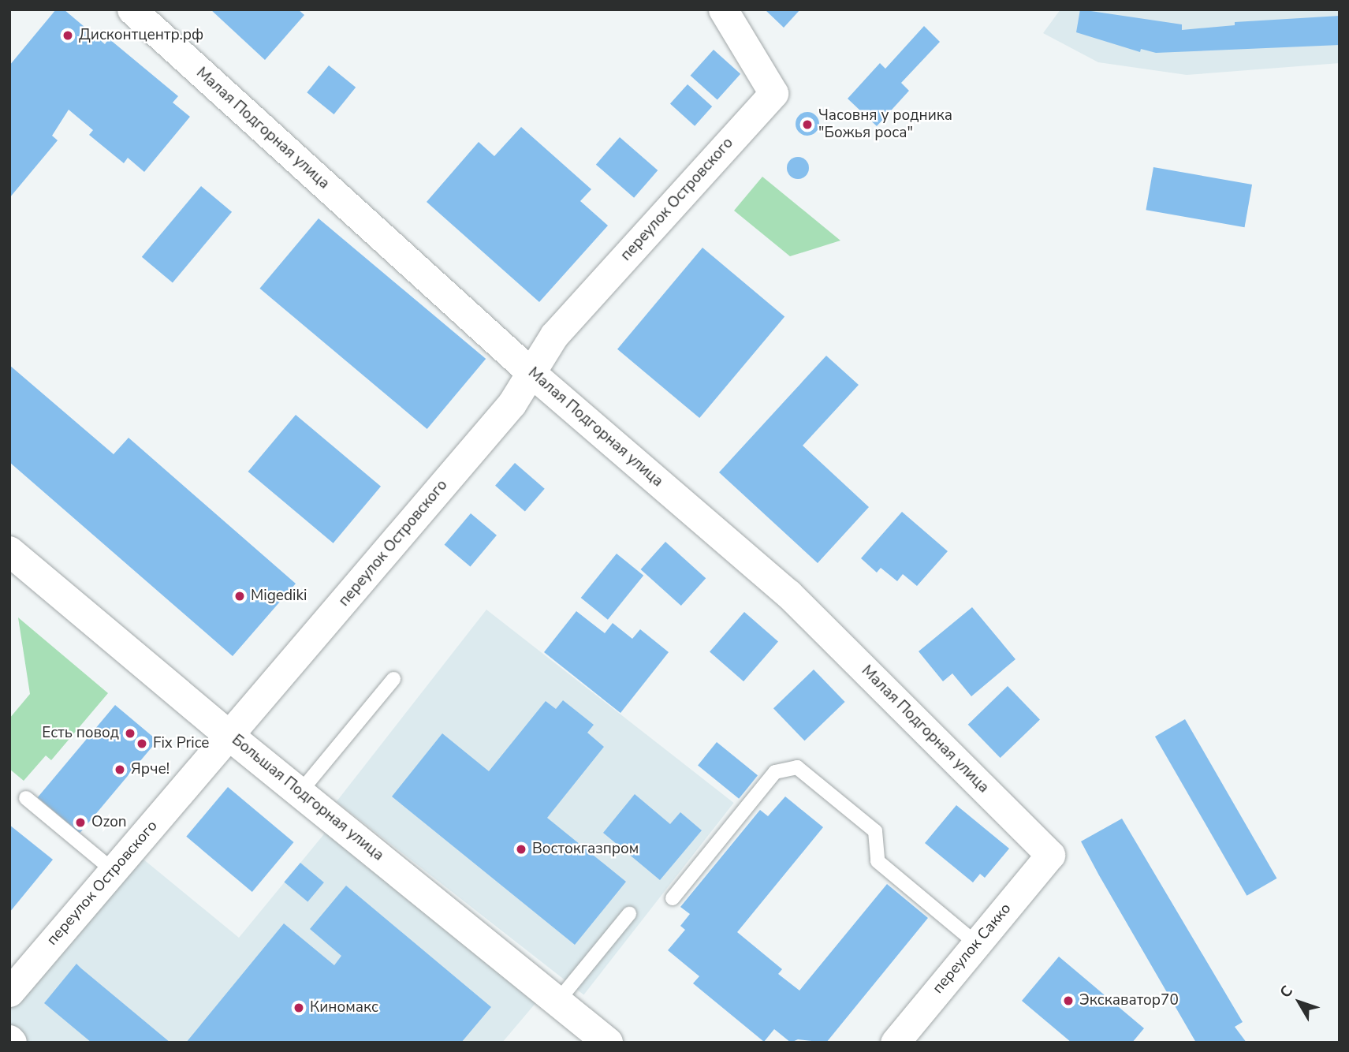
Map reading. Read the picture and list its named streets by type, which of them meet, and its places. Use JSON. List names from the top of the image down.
{
  "streets": {
    "street": [
      "Малая Подгорная улица",
      "переулок Островского",
      "Большая Подгорная улица",
      "переулок Сакко"
    ]
  },
  "crossings": [
    ["Малая Подгорная улица", "переулок Островского"],
    ["Малая Подгорная улица", "переулок Сакко"],
    ["переулок Островского", "Большая Подгорная улица"]
  ],
  "places": [
    "Дисконтцентр.рф",
    "Часовня у родника \"Божья роса\"",
    "Migediki",
    "Есть повод",
    "Fix Price",
    "Ярче!",
    "Ozon",
    "Востокгазпром",
    "Экскаватор70",
    "Киномакс"
  ],
  "north": "top left"
}
